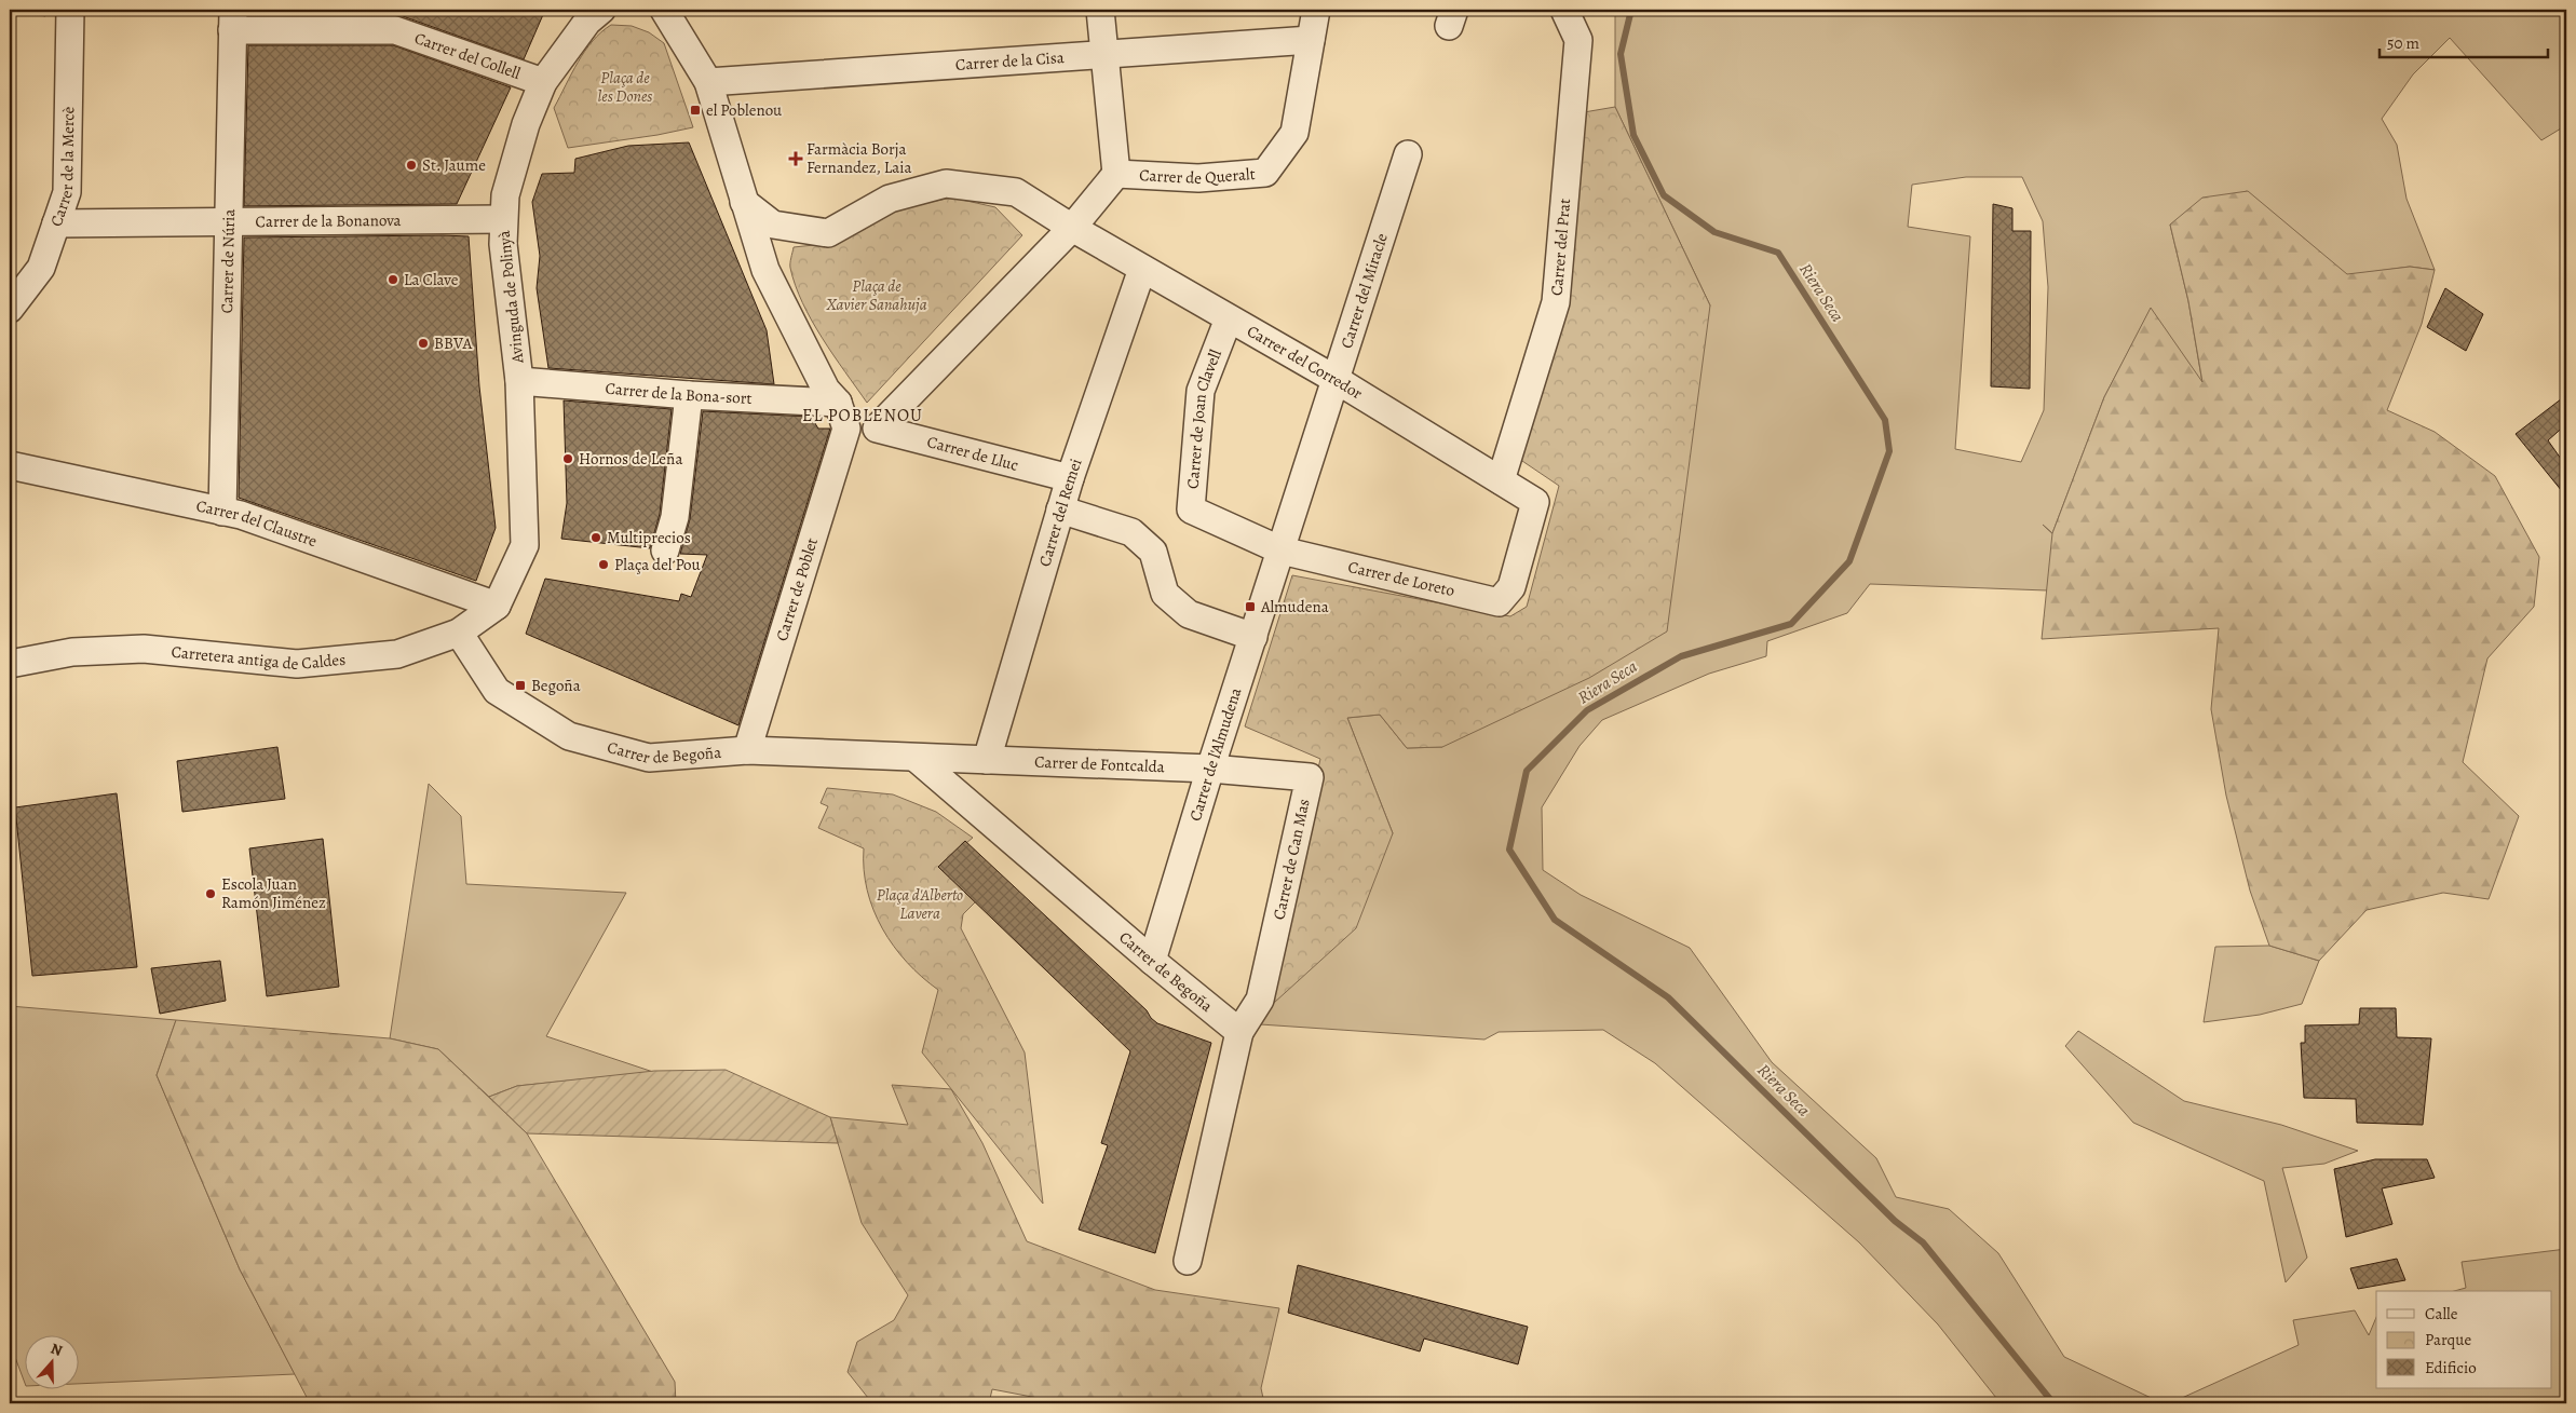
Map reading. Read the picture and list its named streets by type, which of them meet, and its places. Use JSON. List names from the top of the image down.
{
  "streets": {
    "street": [
      "Carrer del Collell",
      "Carrer de la Cisa",
      "Carrer de la Mercè",
      "Carrer de Queralt",
      "Carrer de la Bonanova",
      "Carrer del Prat",
      "Carrer de Núria",
      "Carrer del Miracle",
      "Avinguda de Polinyà",
      "Carrer del Corredor",
      "Carrer de la Bona-sort",
      "Carrer de Joan Clavell",
      "Carrer de Lluc",
      "Carrer del Remei",
      "Carrer del Claustre",
      "Carrer de Loreto",
      "Carrer de Poblet",
      "Carretera antiga de Caldes",
      "Carrer de Begoña",
      "Carrer de l'Almudena",
      "Carrer de Fontcalda",
      "Carrer de Can Mas"
    ]
  },
  "crossings": [
    ["Carrer del Collell", "Carrer de Núria"],
    ["Carrer del Collell", "Avinguda de Polinyà"],
    ["Carrer de la Cisa", "Carrer de Queralt"],
    ["Carrer de la Mercè", "Carrer de la Bonanova"],
    ["Carrer de la Bonanova", "Carrer de Núria"],
    ["Carrer de la Bonanova", "Avinguda de Polinyà"],
    ["Carrer del Prat", "Carrer del Corredor"],
    ["Carrer de Núria", "Carrer del Claustre"],
    ["Carrer del Miracle", "Carrer del Corredor"],
    ["Carrer del Miracle", "Carrer de Loreto"],
    ["Carrer del Miracle", "Carrer de l'Almudena"],
    ["Avinguda de Polinyà", "Carrer de la Bona-sort"],
    ["Avinguda de Polinyà", "Carrer del Claustre"],
    ["Avinguda de Polinyà", "Carretera antiga de Caldes"],
    ["Carrer del Corredor", "Carrer de Joan Clavell"],
    ["Carrer del Corredor", "Carrer de Lluc"],
    ["Carrer del Corredor", "Carrer del Remei"],
    ["Carrer del Corredor", "Carrer de Loreto"],
    ["Carrer de la Bona-sort", "Carrer de Poblet"],
    ["Carrer de Joan Clavell", "Carrer de Loreto"],
    ["Carrer de Lluc", "Carrer del Remei"],
    ["Carrer del Remei", "Carrer de Begoña"],
    ["Carrer del Remei", "Carrer de Fontcalda"],
    ["Carrer del Claustre", "Carretera antiga de Caldes"],
    ["Carrer de Loreto", "Carrer de l'Almudena"],
    ["Carrer de Poblet", "Carrer de Begoña"],
    ["Carretera antiga de Caldes", "Carrer de Begoña"],
    ["Carrer de Begoña", "Carrer de l'Almudena"],
    ["Carrer de Begoña", "Carrer de Fontcalda"],
    ["Carrer de Begoña", "Carrer de Can Mas"],
    ["Carrer de l'Almudena", "Carrer de Fontcalda"],
    ["Carrer de l'Almudena", "Carrer de Can Mas"],
    ["Carrer de Fontcalda", "Carrer de Can Mas"]
  ],
  "districts": ["EL POBLENOU"],
  "water": ["Riera Seca"],
  "parks": ["Plaça de les Dones", "Plaça de Xavier Sanahuja", "Plaça d'Alberto Lavera"],
  "places": {
    "transit": ["el Poblenou", "Almudena", "Begoña"],
    "health": ["Farmàcia Borja Fernandez, Laia"],
    "other": [
      "St. Jaume",
      "La Clave",
      "BBVA",
      "Hornos de Leña",
      "Multiprecios",
      "Plaça del Pou",
      "Escola Juan Ramón Jiménez"
    ]
  },
  "legend": ["Calle", "Parque", "Edificio"],
  "scale_bar": "50 m",
  "north": "top"
}
